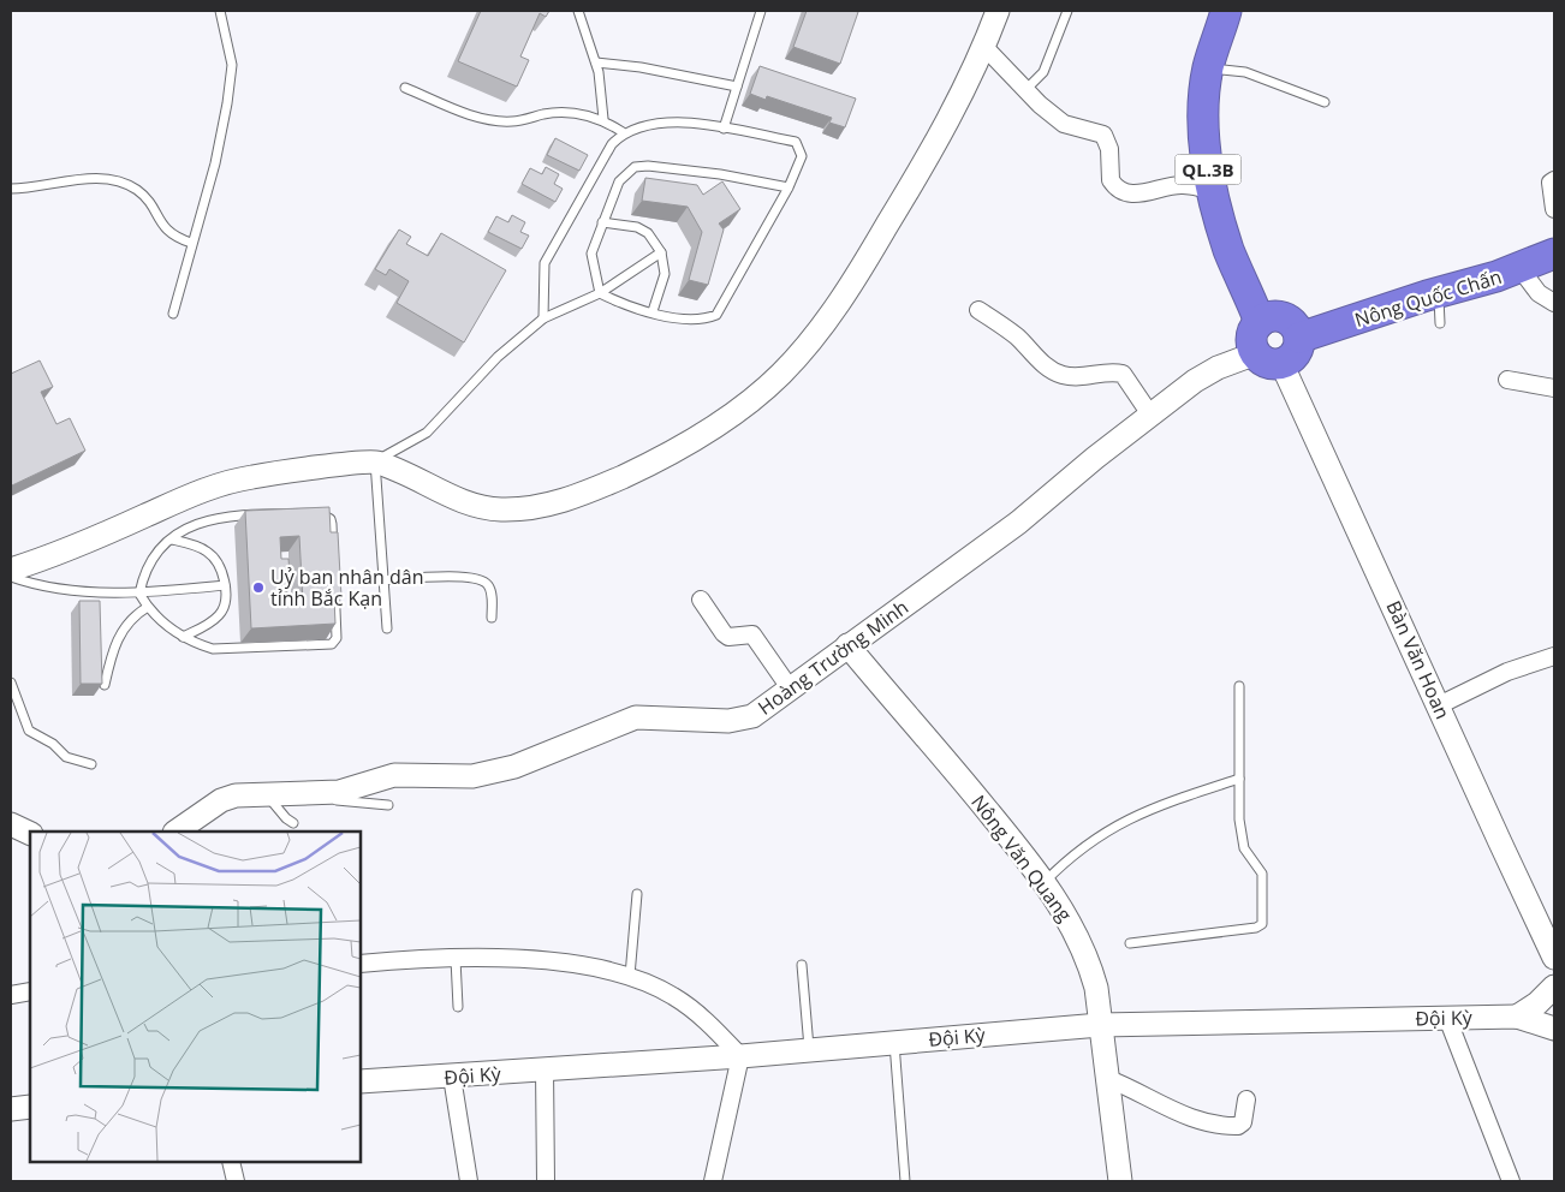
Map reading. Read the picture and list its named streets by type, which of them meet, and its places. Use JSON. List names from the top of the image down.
{
  "streets": {
    "highway": ["QL.3B", "Nông Quốc Chấn"],
    "street": [
      "Hoàng Trường Minh",
      "Bàn Văn Hoan",
      "Nông Văn Quang",
      "Đội Kỳ"
    ]
  },
  "crossings": [
    ["QL.3B", "Nông Quốc Chấn"],
    ["QL.3B", "Hoàng Trường Minh"],
    ["QL.3B", "Bàn Văn Hoan"],
    ["Nông Quốc Chấn", "Hoàng Trường Minh"],
    ["Nông Quốc Chấn", "Bàn Văn Hoan"],
    ["Hoàng Trường Minh", "Bàn Văn Hoan"],
    ["Hoàng Trường Minh", "Nông Văn Quang"],
    ["Nông Văn Quang", "Đội Kỳ"]
  ],
  "places": ["Uỷ ban nhân dân tỉnh Bắc Kạn"]
}
